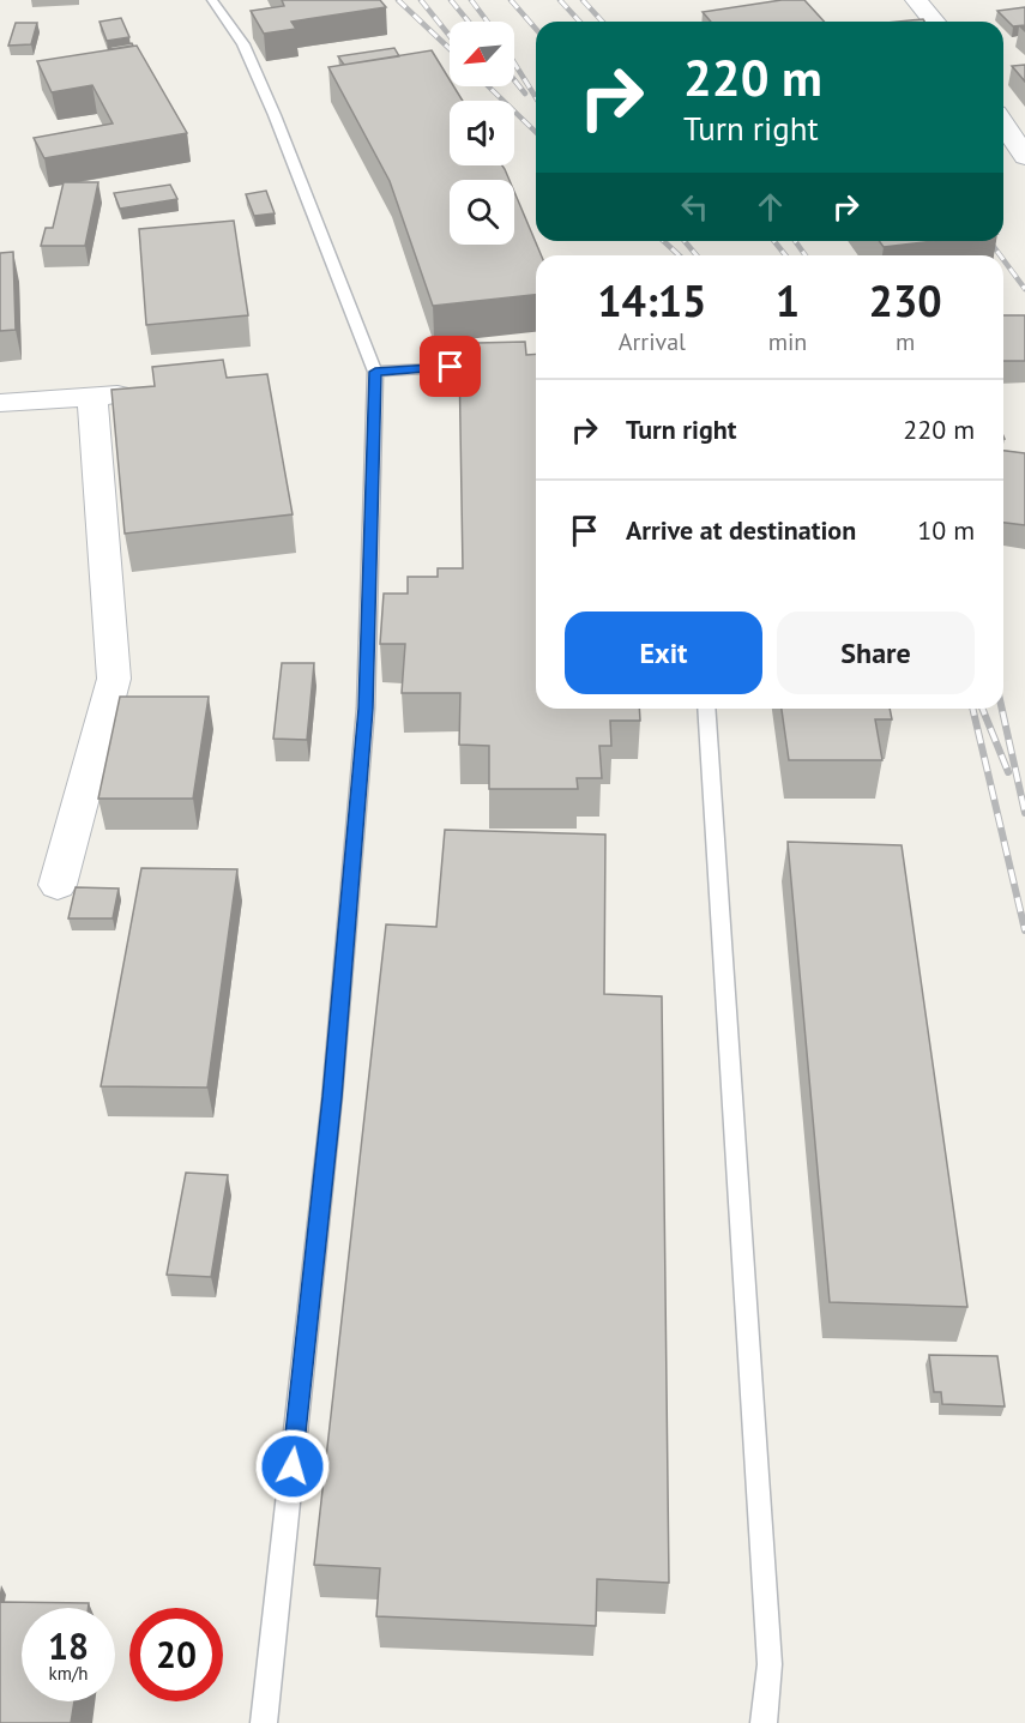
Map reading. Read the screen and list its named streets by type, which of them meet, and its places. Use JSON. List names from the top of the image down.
{
  "north": "bottom left",
  "page": {
    "turn": ["220 m", "Turn right"],
    "eta": [
      "14:15",
      "Arrival",
      "1",
      "min",
      "230",
      "m"
    ],
    "list": [
      {
        "name": "Turn right",
        "value": "220 m"
      },
      {
        "name": "Arrive at destination",
        "value": "10 m"
      }
    ],
    "buttons": ["Exit", "Share"],
    "speed": "18 km/h",
    "limit": "20"
  }
}
